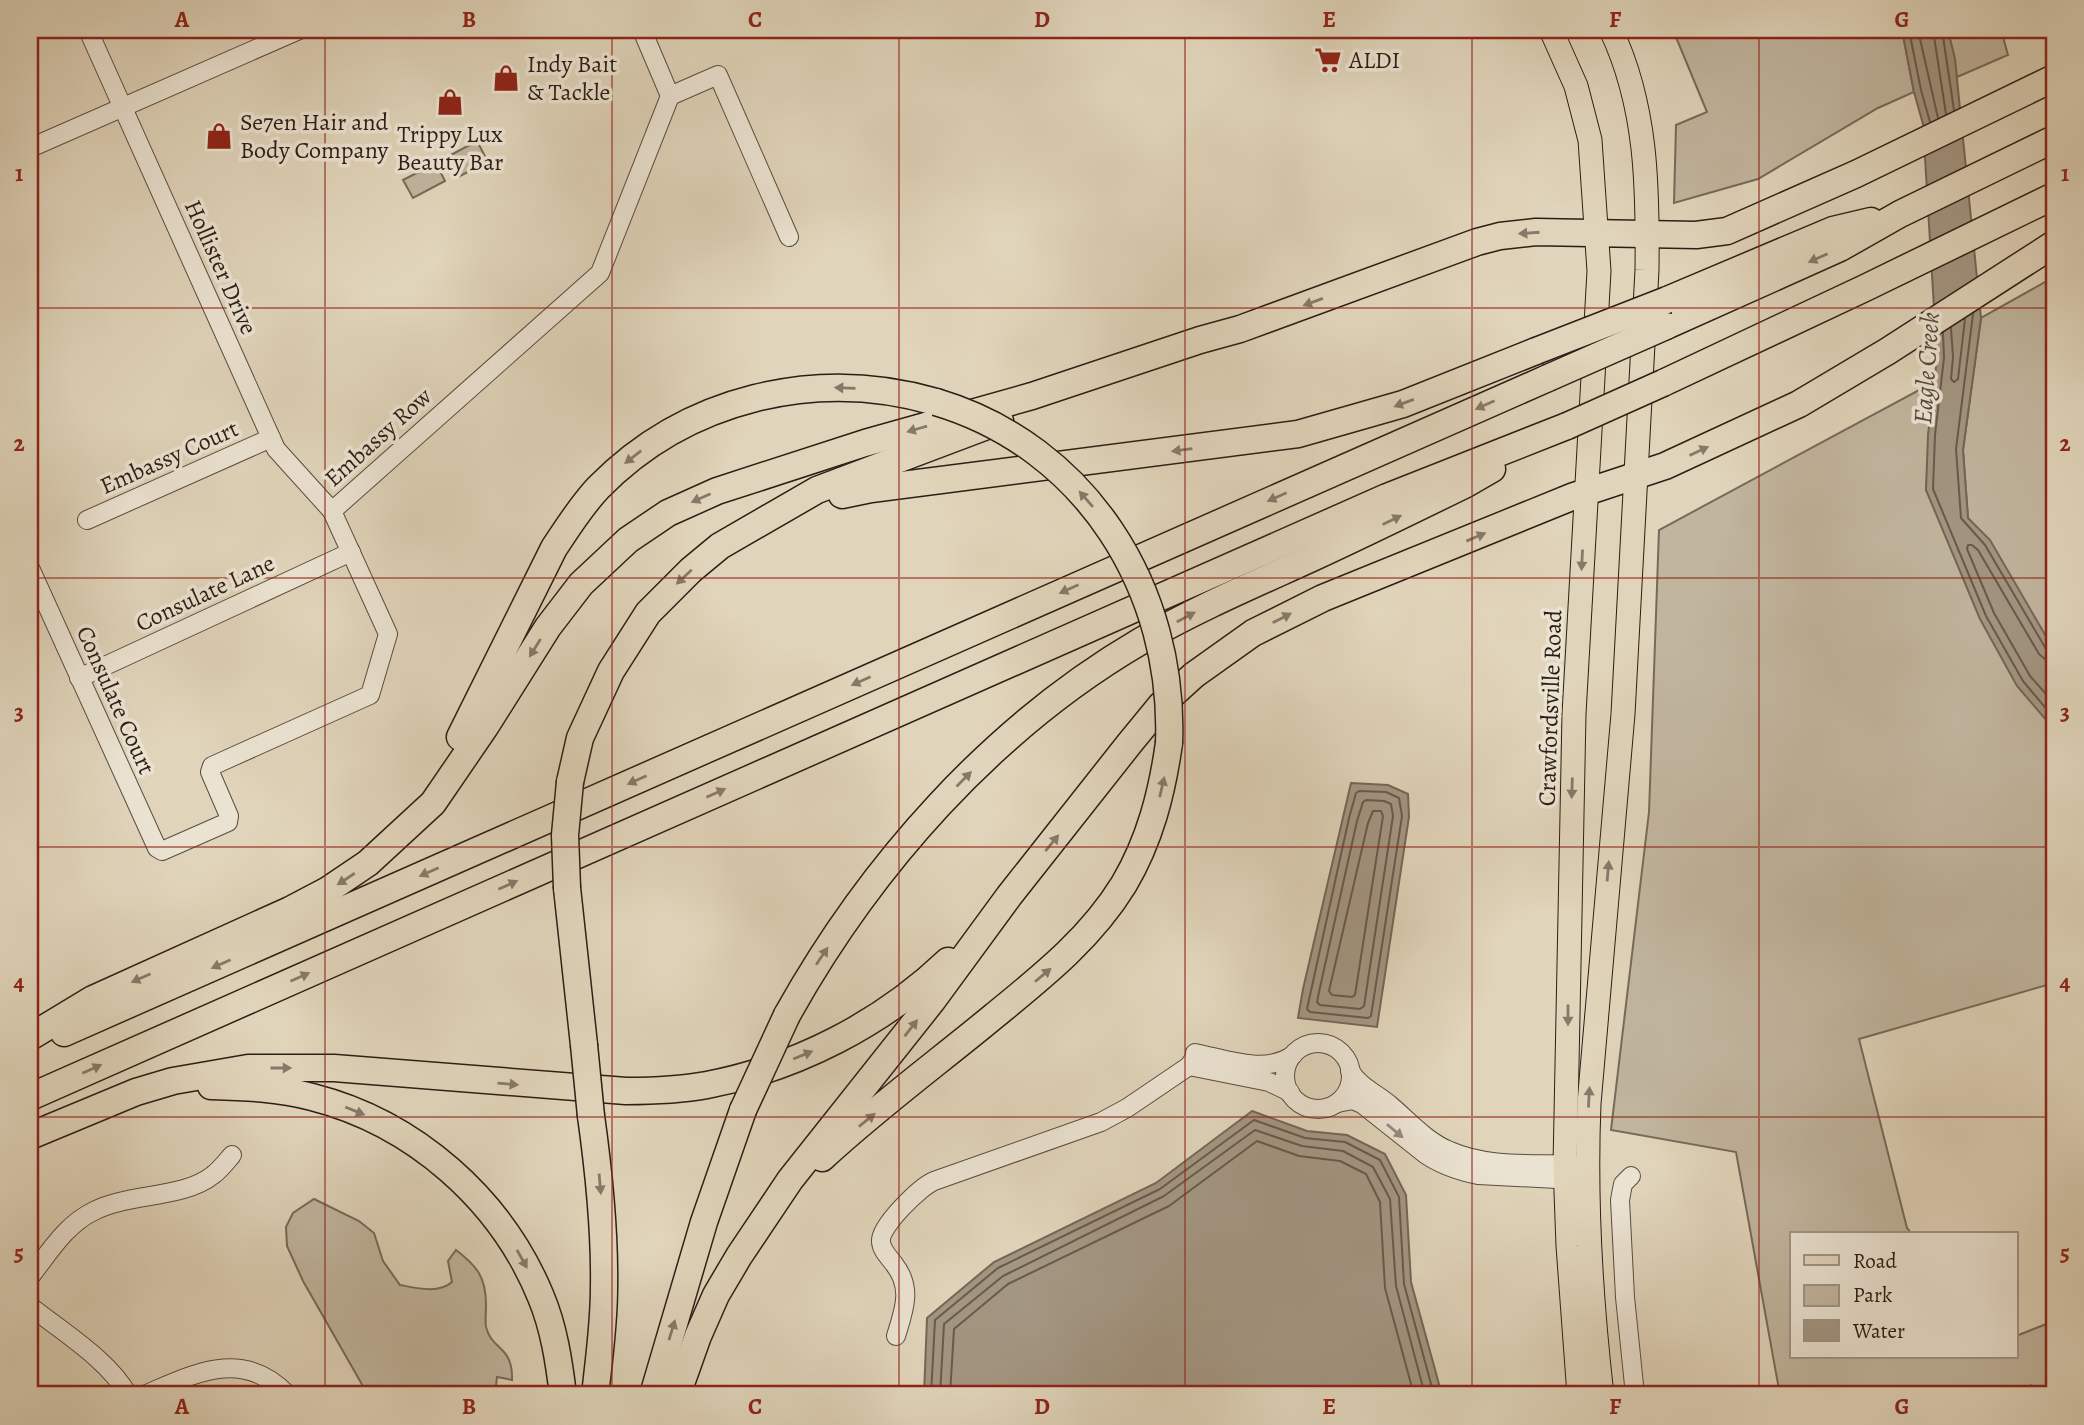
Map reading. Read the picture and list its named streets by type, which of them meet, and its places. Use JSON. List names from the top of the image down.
{
  "streets": {
    "main road": ["Crawfordsville Road"],
    "street": [
      "Hollister Drive",
      "Embassy Row",
      "Embassy Court",
      "Consulate Lane",
      "Consulate Court"
    ]
  },
  "crossings": [
    ["Hollister Drive", "Embassy Row"],
    ["Hollister Drive", "Embassy Court"],
    ["Embassy Row", "Consulate Lane"],
    ["Embassy Row", "Consulate Court"],
    ["Consulate Lane", "Consulate Court"]
  ],
  "water": ["Eagle Creek"],
  "places": {
    "supermarket": ["ALDI"],
    "shop": ["Indy Bait & Tackle", "Trippy Lux Beauty Bar", "Se7en Hair and Body Company"]
  },
  "legend": ["Road", "Park", "Water"],
  "grid": {
    "columns": [
      "A",
      "B",
      "C",
      "D",
      "E",
      "F",
      "G"
    ],
    "rows": [
      "1",
      "2",
      "3",
      "4",
      "5"
    ]
  }
}
